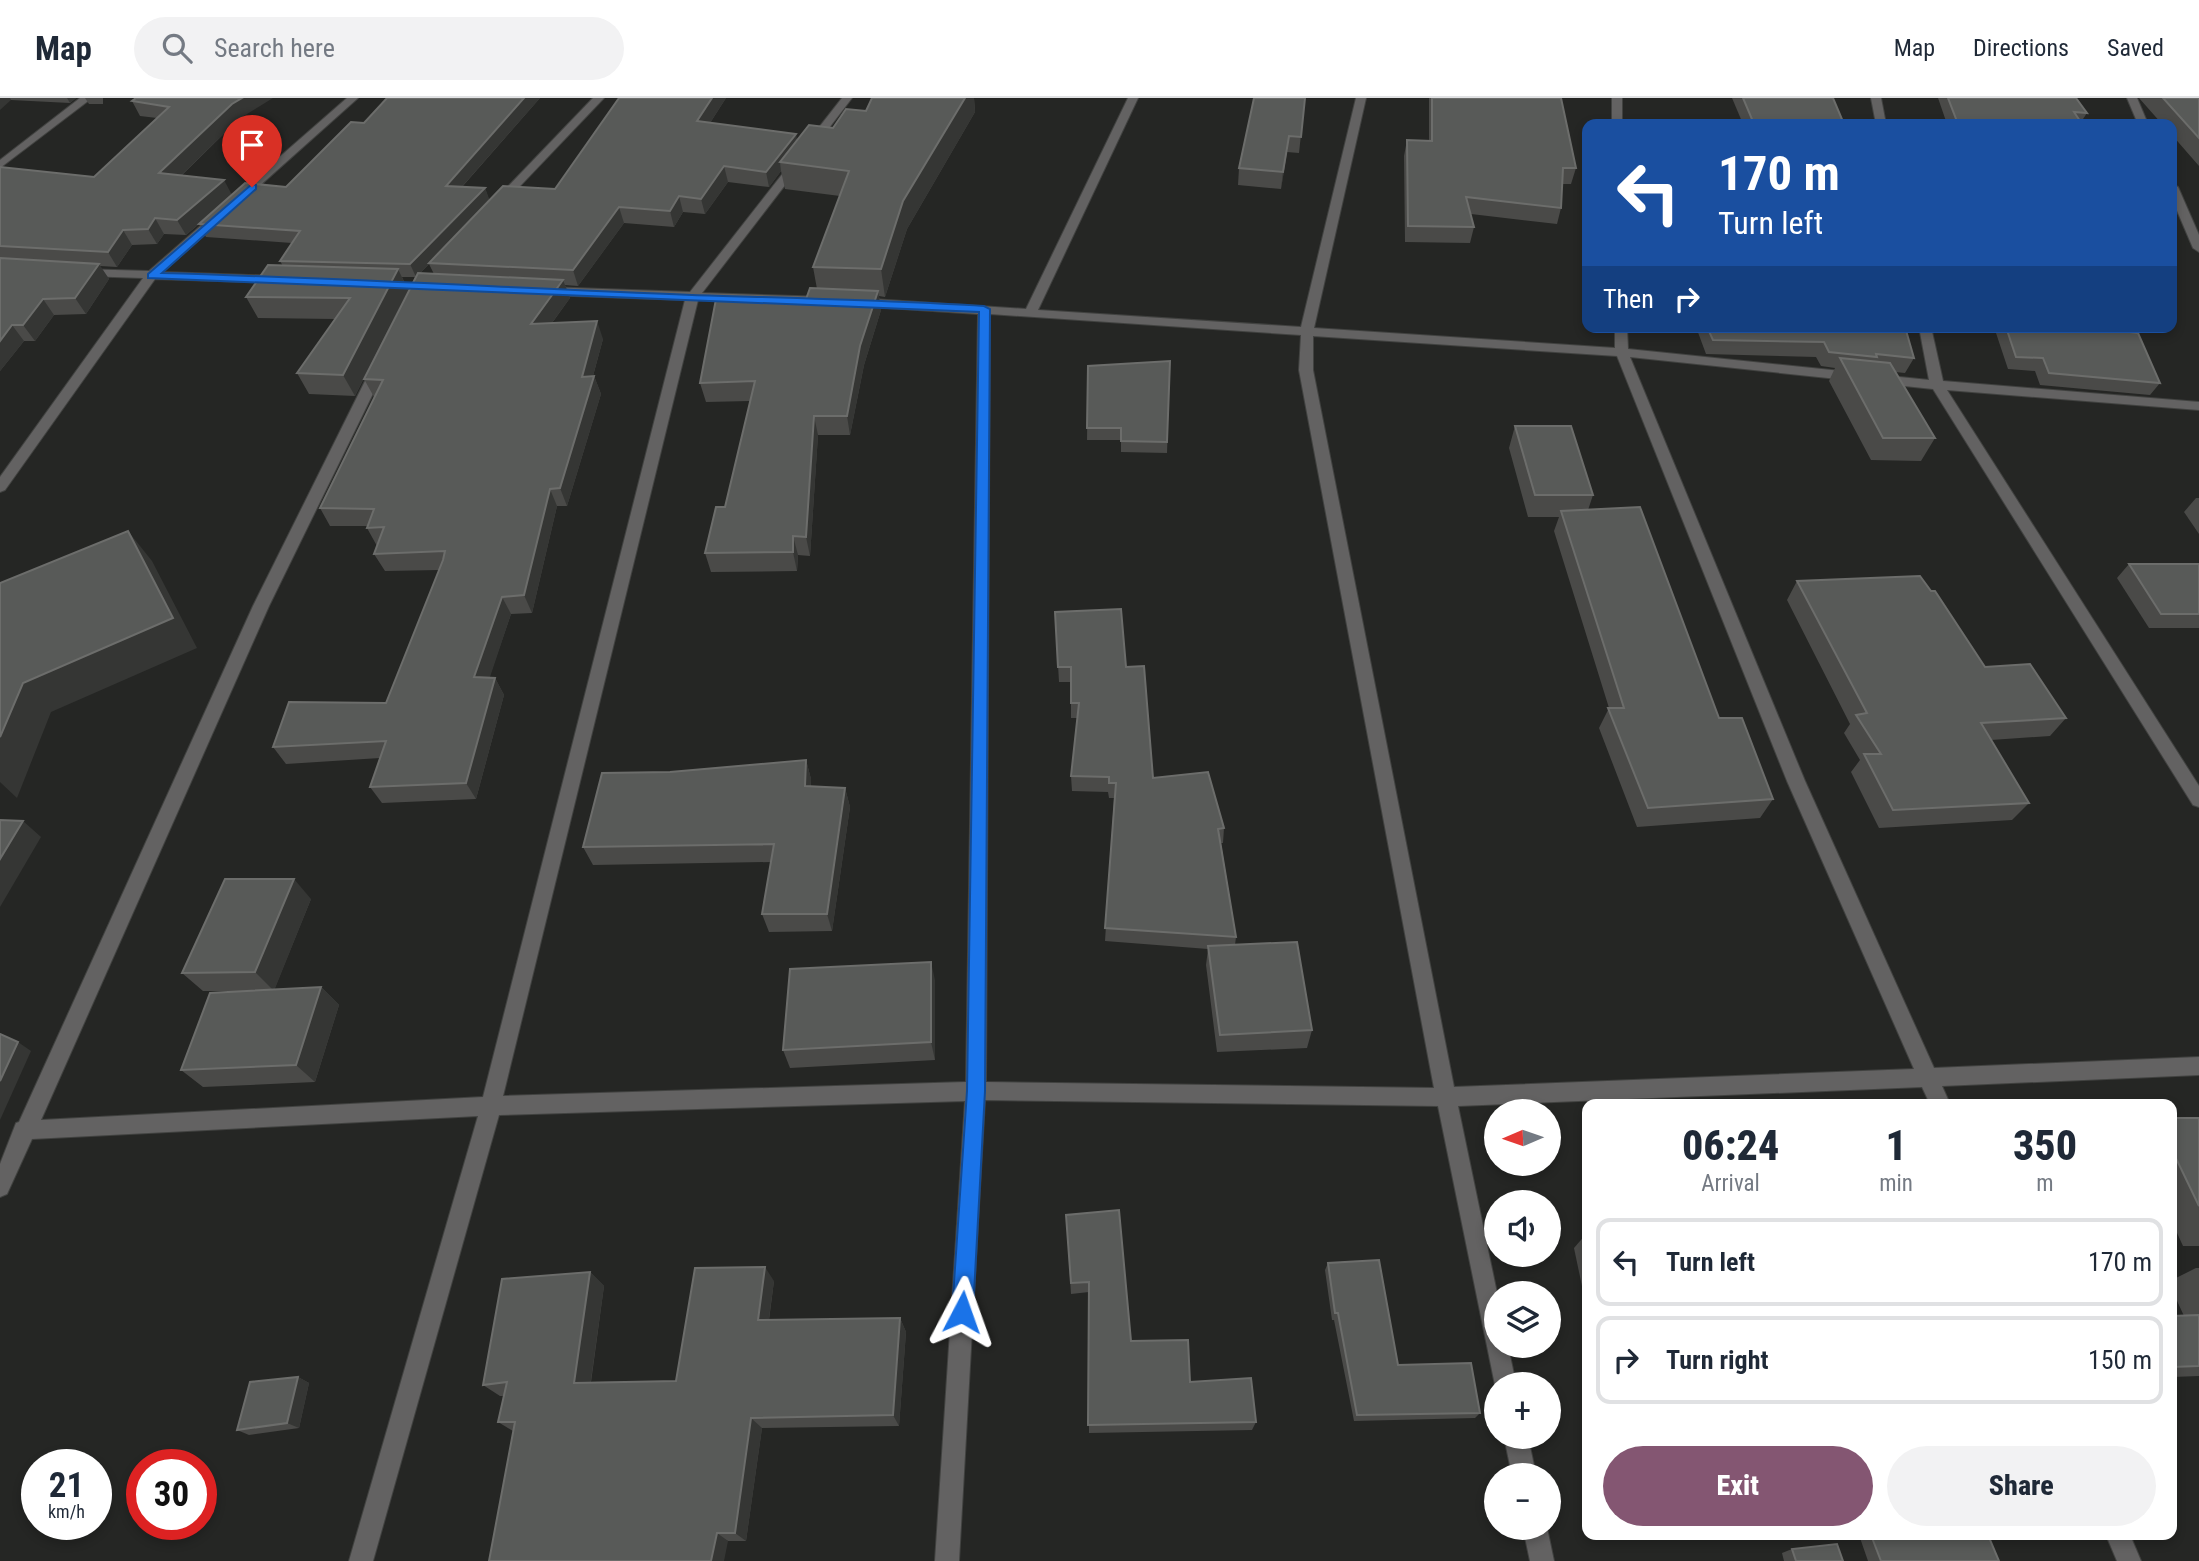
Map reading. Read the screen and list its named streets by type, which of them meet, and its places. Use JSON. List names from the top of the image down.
{
  "north": "left",
  "page": {
    "header": "Map",
    "search": "Search here",
    "nav": ["Map", "Directions", "Saved"],
    "turn": ["170 m", "Turn left"],
    "then": "Then",
    "map_buttons": ["+", "−"],
    "eta": [
      "06:24",
      "Arrival",
      "1",
      "min",
      "350",
      "m"
    ],
    "list": [
      {
        "name": "Turn left",
        "value": "170 m"
      },
      {
        "name": "Turn right",
        "value": "150 m"
      }
    ],
    "buttons": ["Exit", "Share"],
    "speed": "21 km/h",
    "limit": "30"
  }
}
